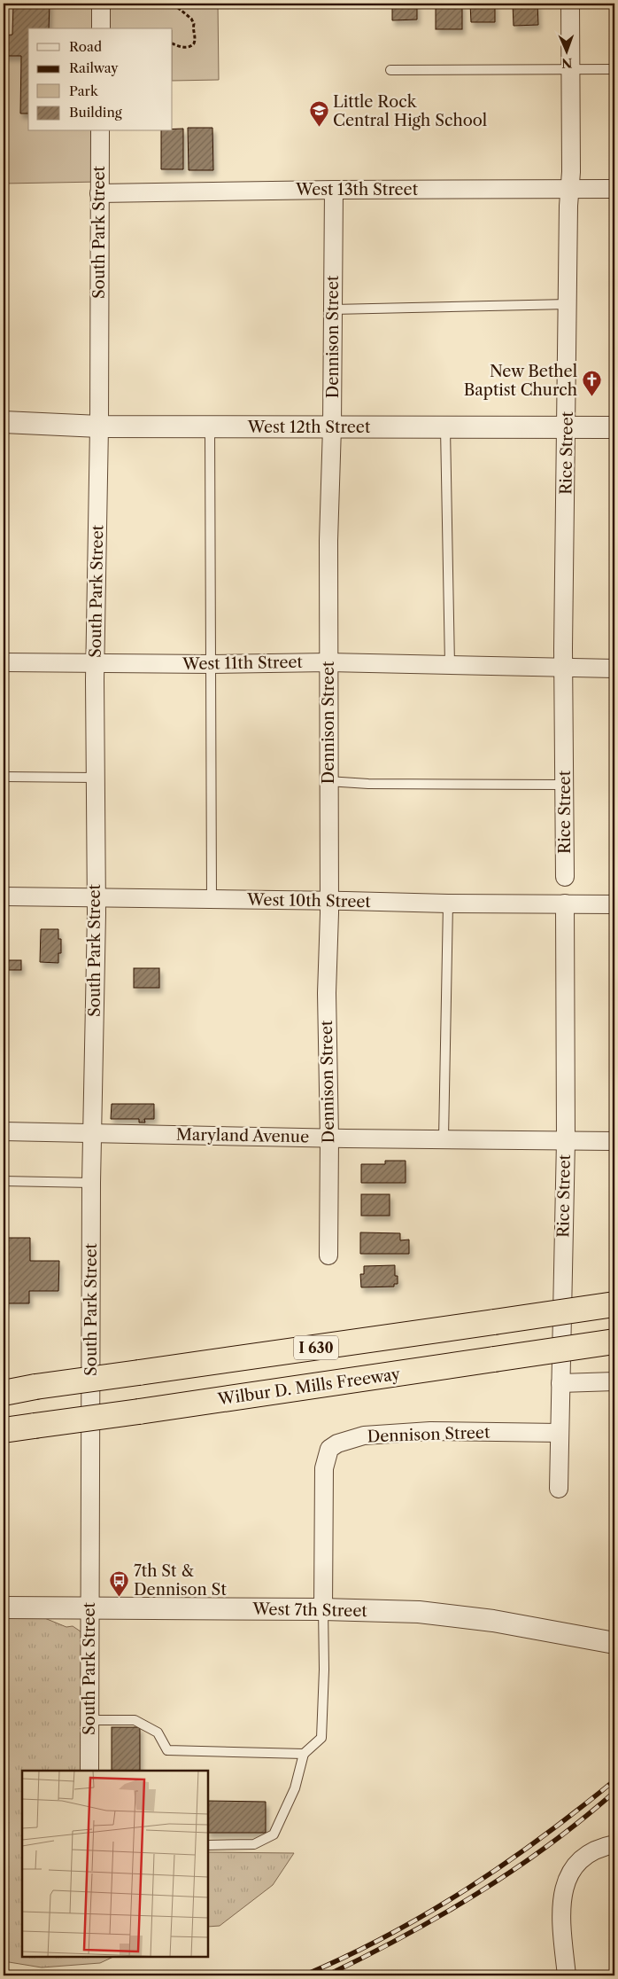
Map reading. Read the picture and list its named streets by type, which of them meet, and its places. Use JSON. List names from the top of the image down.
{
  "streets": {
    "highway": ["I 630", "Wilbur D. Mills Freeway"],
    "street": [
      "West 13th Street",
      "South Park Street",
      "Dennison Street",
      "West 12th Street",
      "Rice Street",
      "West 11th Street",
      "West 10th Street",
      "Maryland Avenue",
      "West 7th Street"
    ]
  },
  "crossings": [
    ["West 13th Street", "South Park Street"],
    ["West 13th Street", "Dennison Street"],
    ["West 13th Street", "Rice Street"],
    ["South Park Street", "West 12th Street"],
    ["South Park Street", "West 11th Street"],
    ["South Park Street", "West 10th Street"],
    ["South Park Street", "Maryland Avenue"],
    ["South Park Street", "West 7th Street"],
    ["Dennison Street", "West 12th Street"],
    ["Dennison Street", "Rice Street"],
    ["Dennison Street", "West 11th Street"],
    ["Dennison Street", "West 10th Street"],
    ["Dennison Street", "Maryland Avenue"],
    ["Dennison Street", "West 7th Street"],
    ["West 12th Street", "Rice Street"],
    ["Rice Street", "West 11th Street"],
    ["Rice Street", "West 10th Street"],
    ["Rice Street", "Maryland Avenue"]
  ],
  "places": {
    "school or university": ["Little Rock Central High School"],
    "church": ["New Bethel Baptist Church"],
    "bus stop": ["7th St & Dennison St"]
  },
  "legend": [
    "Road",
    "Railway",
    "Park",
    "Building"
  ],
  "north": "bottom"
}
